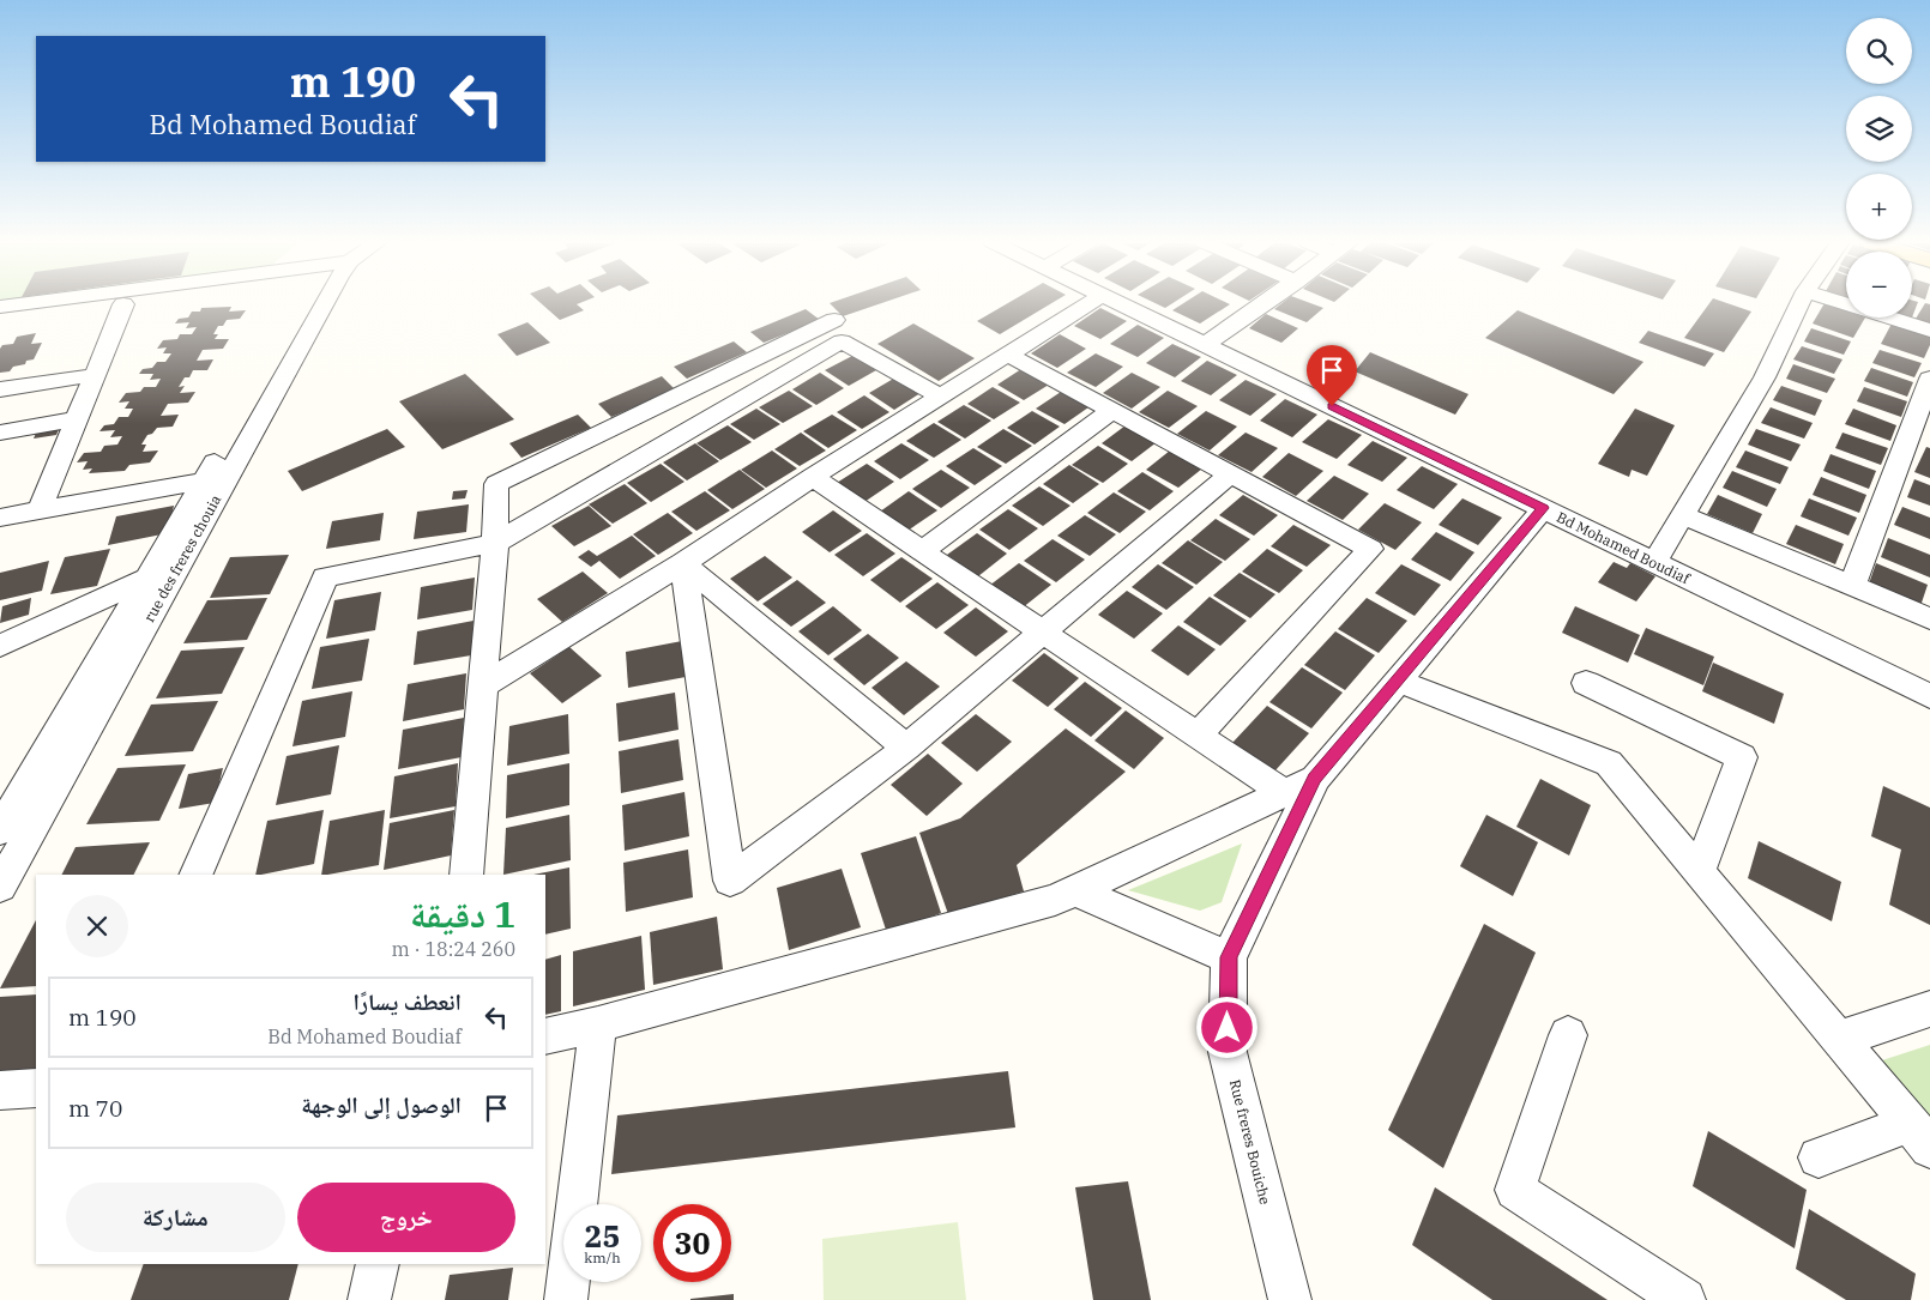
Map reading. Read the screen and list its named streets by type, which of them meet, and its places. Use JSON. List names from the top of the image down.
{
  "streets": {
    "street": ["Bd Mohamed Boudiaf", "rue des freres chouia", "Rue freres Bouiche"]
  },
  "crossings": [
    ["Bd Mohamed Boudiaf", "Rue freres Bouiche"]
  ],
  "page": {
    "map_buttons": ["+", "−"],
    "turn": ["190 m", "Bd Mohamed Boudiaf"],
    "heading": ["1 دقيقة", "260 m · 18:24"],
    "list": [
      {
        "name": "انعطف يسارًا",
        "note": "Bd Mohamed Boudiaf",
        "value": "190 m"
      },
      {
        "name": "الوصول إلى الوجهة",
        "value": "70 m"
      }
    ],
    "buttons": ["خروج", "مشاركة"],
    "speed": "25 km/h",
    "limit": "30"
  }
}
